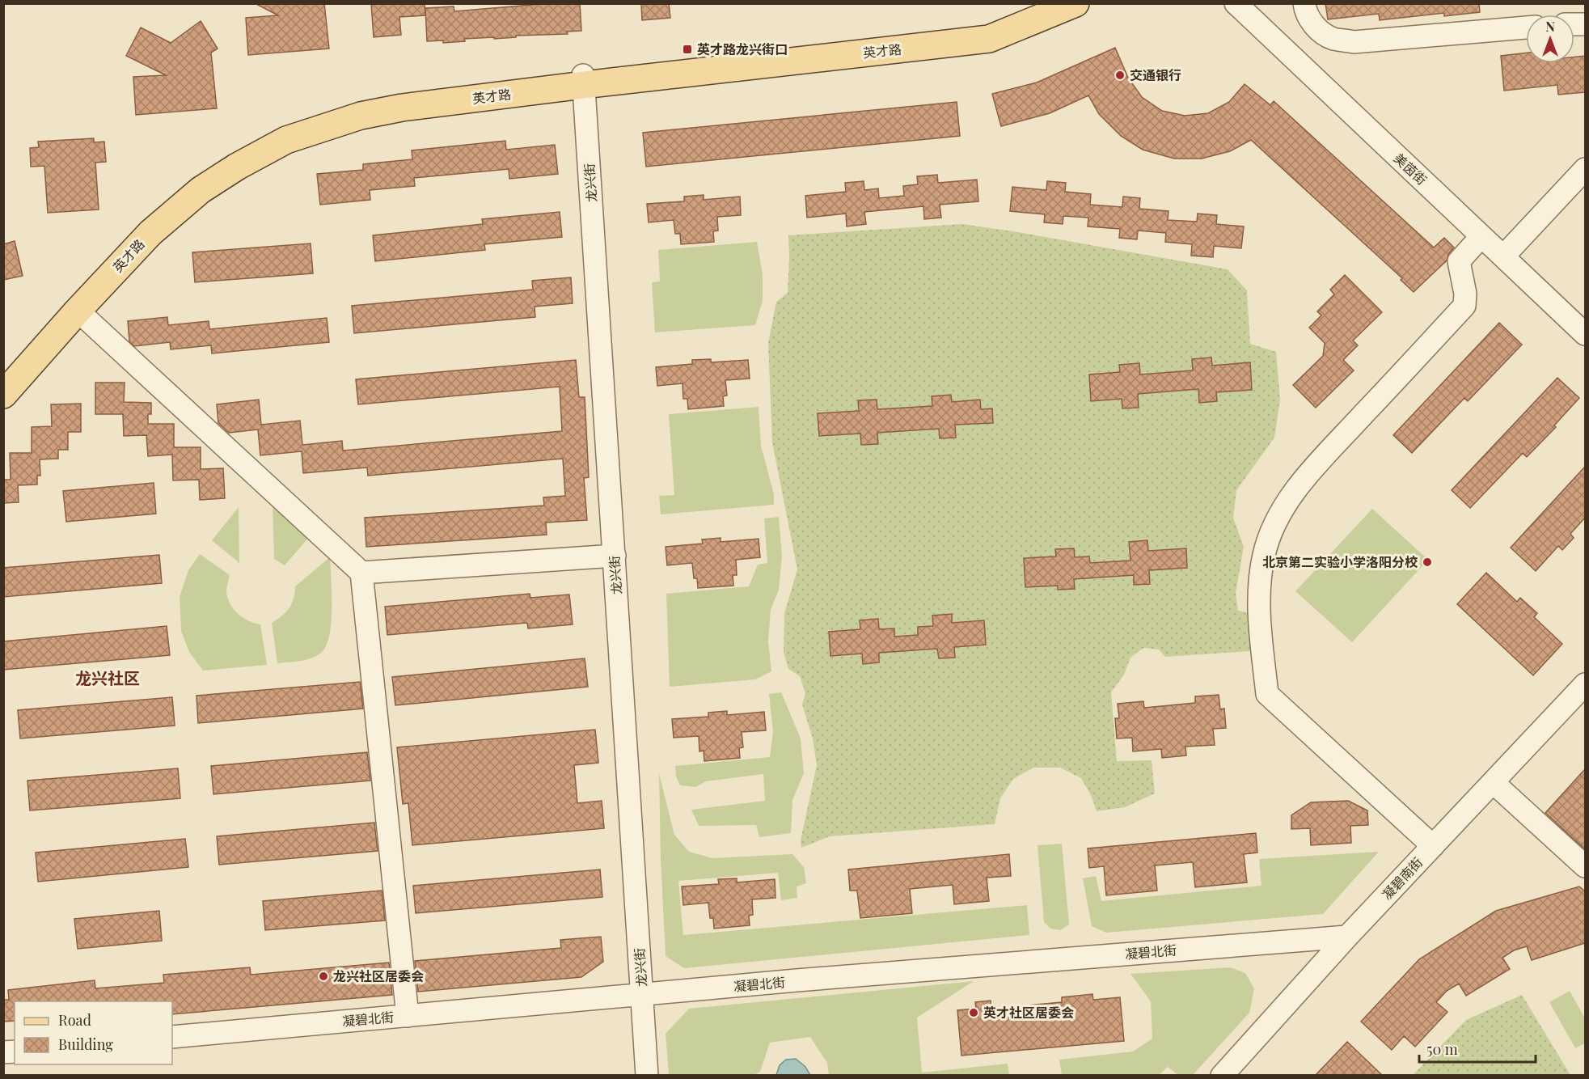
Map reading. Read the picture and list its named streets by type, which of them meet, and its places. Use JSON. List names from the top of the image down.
{
  "streets": {
    "main road": ["英才路"],
    "street": [
      "美茵街",
      "龙兴街",
      "凝碧南街",
      "凝碧北街"
    ]
  },
  "crossings": [
    ["英才路", "龙兴街"],
    ["龙兴街", "凝碧北街"],
    ["凝碧南街", "凝碧北街"]
  ],
  "districts": ["龙兴社区"],
  "places": {
    "transit": ["英才路龙兴街口"],
    "other": [
      "交通银行",
      "北京第二实验小学洛阳分校",
      "龙兴社区居委会",
      "英才社区居委会"
    ]
  },
  "legend": ["Road", "Building"],
  "scale_bar": "50 m",
  "north": "top"
}
